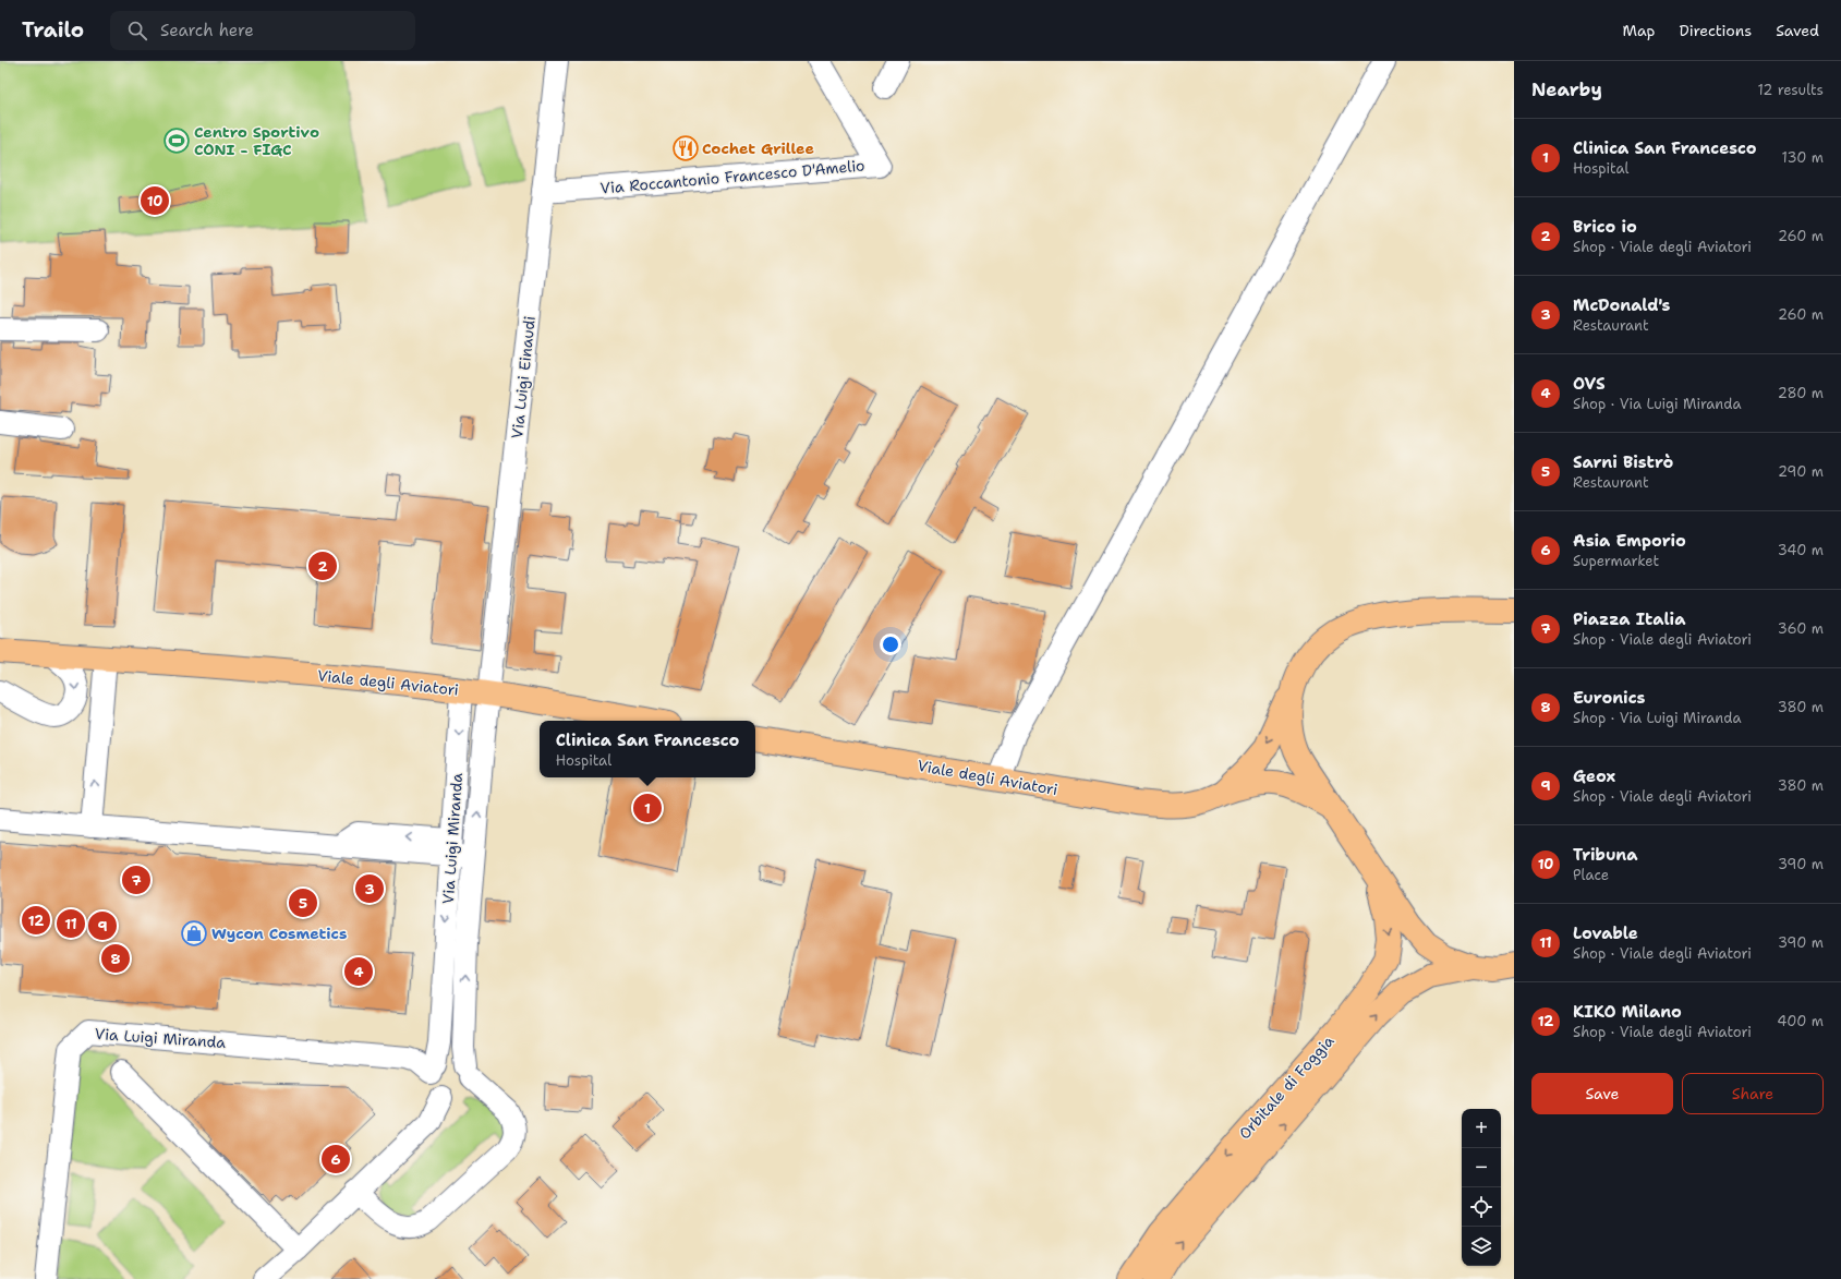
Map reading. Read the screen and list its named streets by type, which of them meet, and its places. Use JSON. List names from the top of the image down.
{
  "streets": {
    "main road": ["Viale degli Aviatori", "Orbitale di Foggia"],
    "street": ["Via Roccantonio Francesco D'Amelio", "Via Luigi Einaudi", "Via Luigi Miranda"]
  },
  "crossings": [
    ["Via Roccantonio Francesco D'Amelio", "Via Luigi Einaudi"],
    ["Via Luigi Einaudi", "Viale degli Aviatori"],
    ["Via Luigi Einaudi", "Via Luigi Miranda"],
    ["Viale degli Aviatori", "Via Luigi Miranda"],
    ["Viale degli Aviatori", "Orbitale di Foggia"]
  ],
  "places": {
    "sports": ["Centro Sportivo CONI - FIGC"],
    "restaurant": ["Cochet Grillee"],
    "shop": ["Wycon Cosmetics"]
  },
  "page": {
    "header": "Trailo",
    "search": "Search here",
    "nav": ["Map", "Directions", "Saved"],
    "heading": ["Nearby", "12 results"],
    "list": [
      {
        "mark": "1",
        "name": "Clinica San Francesco",
        "note": "Hospital",
        "value": "130 m"
      },
      {
        "mark": "2",
        "name": "Brico io",
        "note": "Shop · Viale degli Aviatori",
        "value": "260 m"
      },
      {
        "mark": "3",
        "name": "McDonald's",
        "note": "Restaurant",
        "value": "260 m"
      },
      {
        "mark": "4",
        "name": "OVS",
        "note": "Shop · Via Luigi Miranda",
        "value": "280 m"
      },
      {
        "mark": "5",
        "name": "Sarni Bistrò",
        "note": "Restaurant",
        "value": "290 m"
      },
      {
        "mark": "6",
        "name": "Asia Emporio",
        "note": "Supermarket",
        "value": "340 m"
      },
      {
        "mark": "7",
        "name": "Piazza Italia",
        "note": "Shop · Viale degli Aviatori",
        "value": "360 m"
      },
      {
        "mark": "8",
        "name": "Euronics",
        "note": "Shop · Via Luigi Miranda",
        "value": "380 m"
      },
      {
        "mark": "9",
        "name": "Geox",
        "note": "Shop · Viale degli Aviatori",
        "value": "380 m"
      },
      {
        "mark": "10",
        "name": "Tribuna",
        "note": "Place",
        "value": "390 m"
      },
      {
        "mark": "11",
        "name": "Lovable",
        "note": "Shop · Viale degli Aviatori",
        "value": "390 m"
      },
      {
        "mark": "12",
        "name": "KIKO Milano",
        "note": "Shop · Viale degli Aviatori",
        "value": "400 m"
      }
    ],
    "pins": [
      "10",
      "2",
      "1",
      "7",
      "3",
      "5",
      "12",
      "11",
      "9",
      "8",
      "4",
      "6"
    ],
    "popup": ["Clinica San Francesco", "Hospital"],
    "buttons": ["Save", "Share"],
    "map_buttons": ["+", "−"]
  }
}
